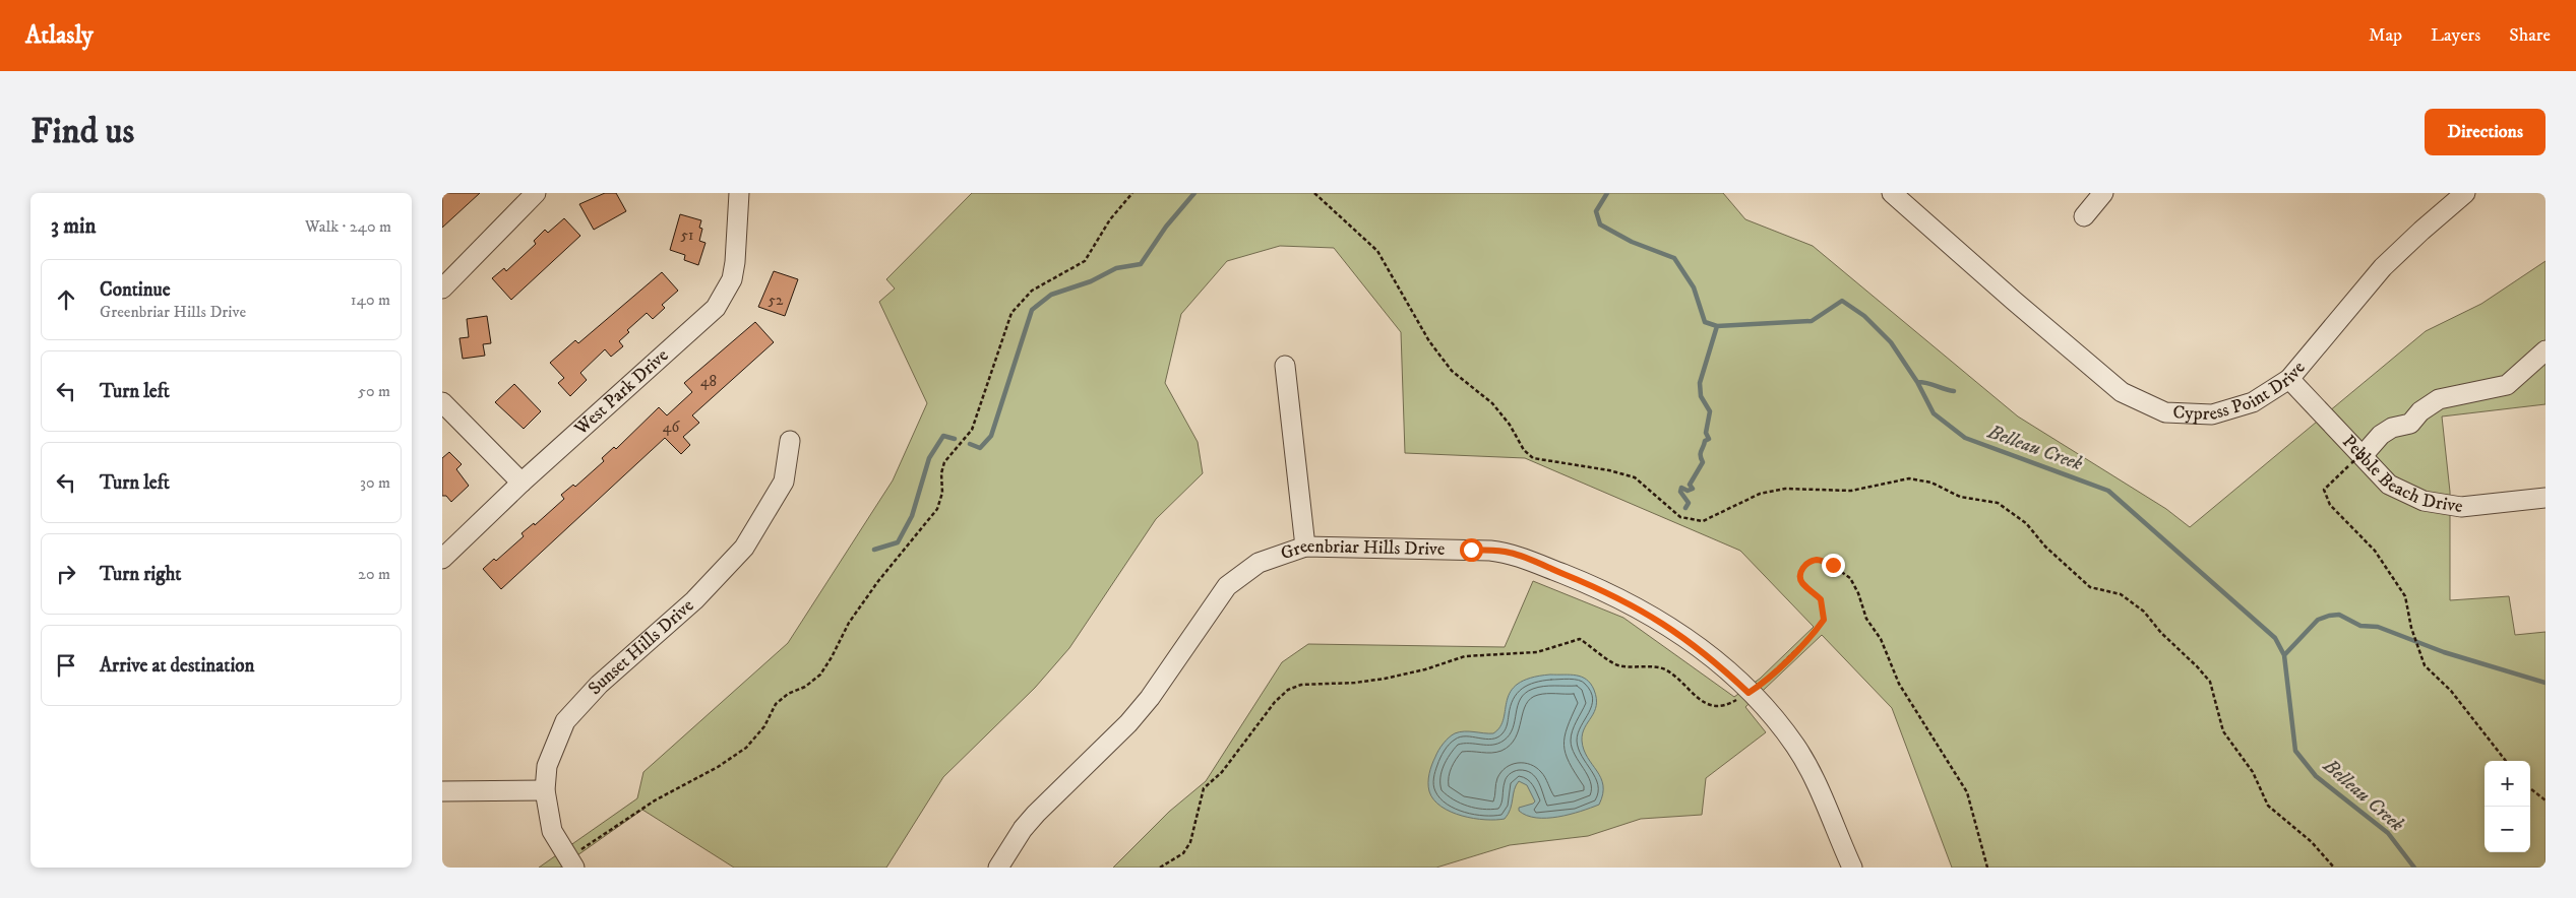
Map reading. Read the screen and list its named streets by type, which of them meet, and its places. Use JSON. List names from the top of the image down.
{
  "streets": {
    "street": [
      "Cypress Point Drive",
      "West Park Drive",
      "Pebble Beach Drive",
      "Greenbriar Hills Drive",
      "Sunset Hills Drive"
    ]
  },
  "crossings": [
    ["Cypress Point Drive", "Pebble Beach Drive"]
  ],
  "water": ["Belleau Creek"],
  "house_numbers": [
    "51",
    "52",
    "48",
    "46"
  ],
  "page": {
    "header": "Atlasly",
    "nav": ["Map", "Layers", "Share"],
    "buttons": "Directions",
    "title": "Find us",
    "heading": ["3 min", "Walk · 240 m"],
    "list": [
      ["Continue", "Greenbriar Hills Drive", "140 m"],
      ["Turn left", "50 m"],
      ["Turn left", "30 m"],
      ["Turn right", "20 m"],
      "Arrive at destination"
    ],
    "map_buttons": ["+", "−"]
  }
}
